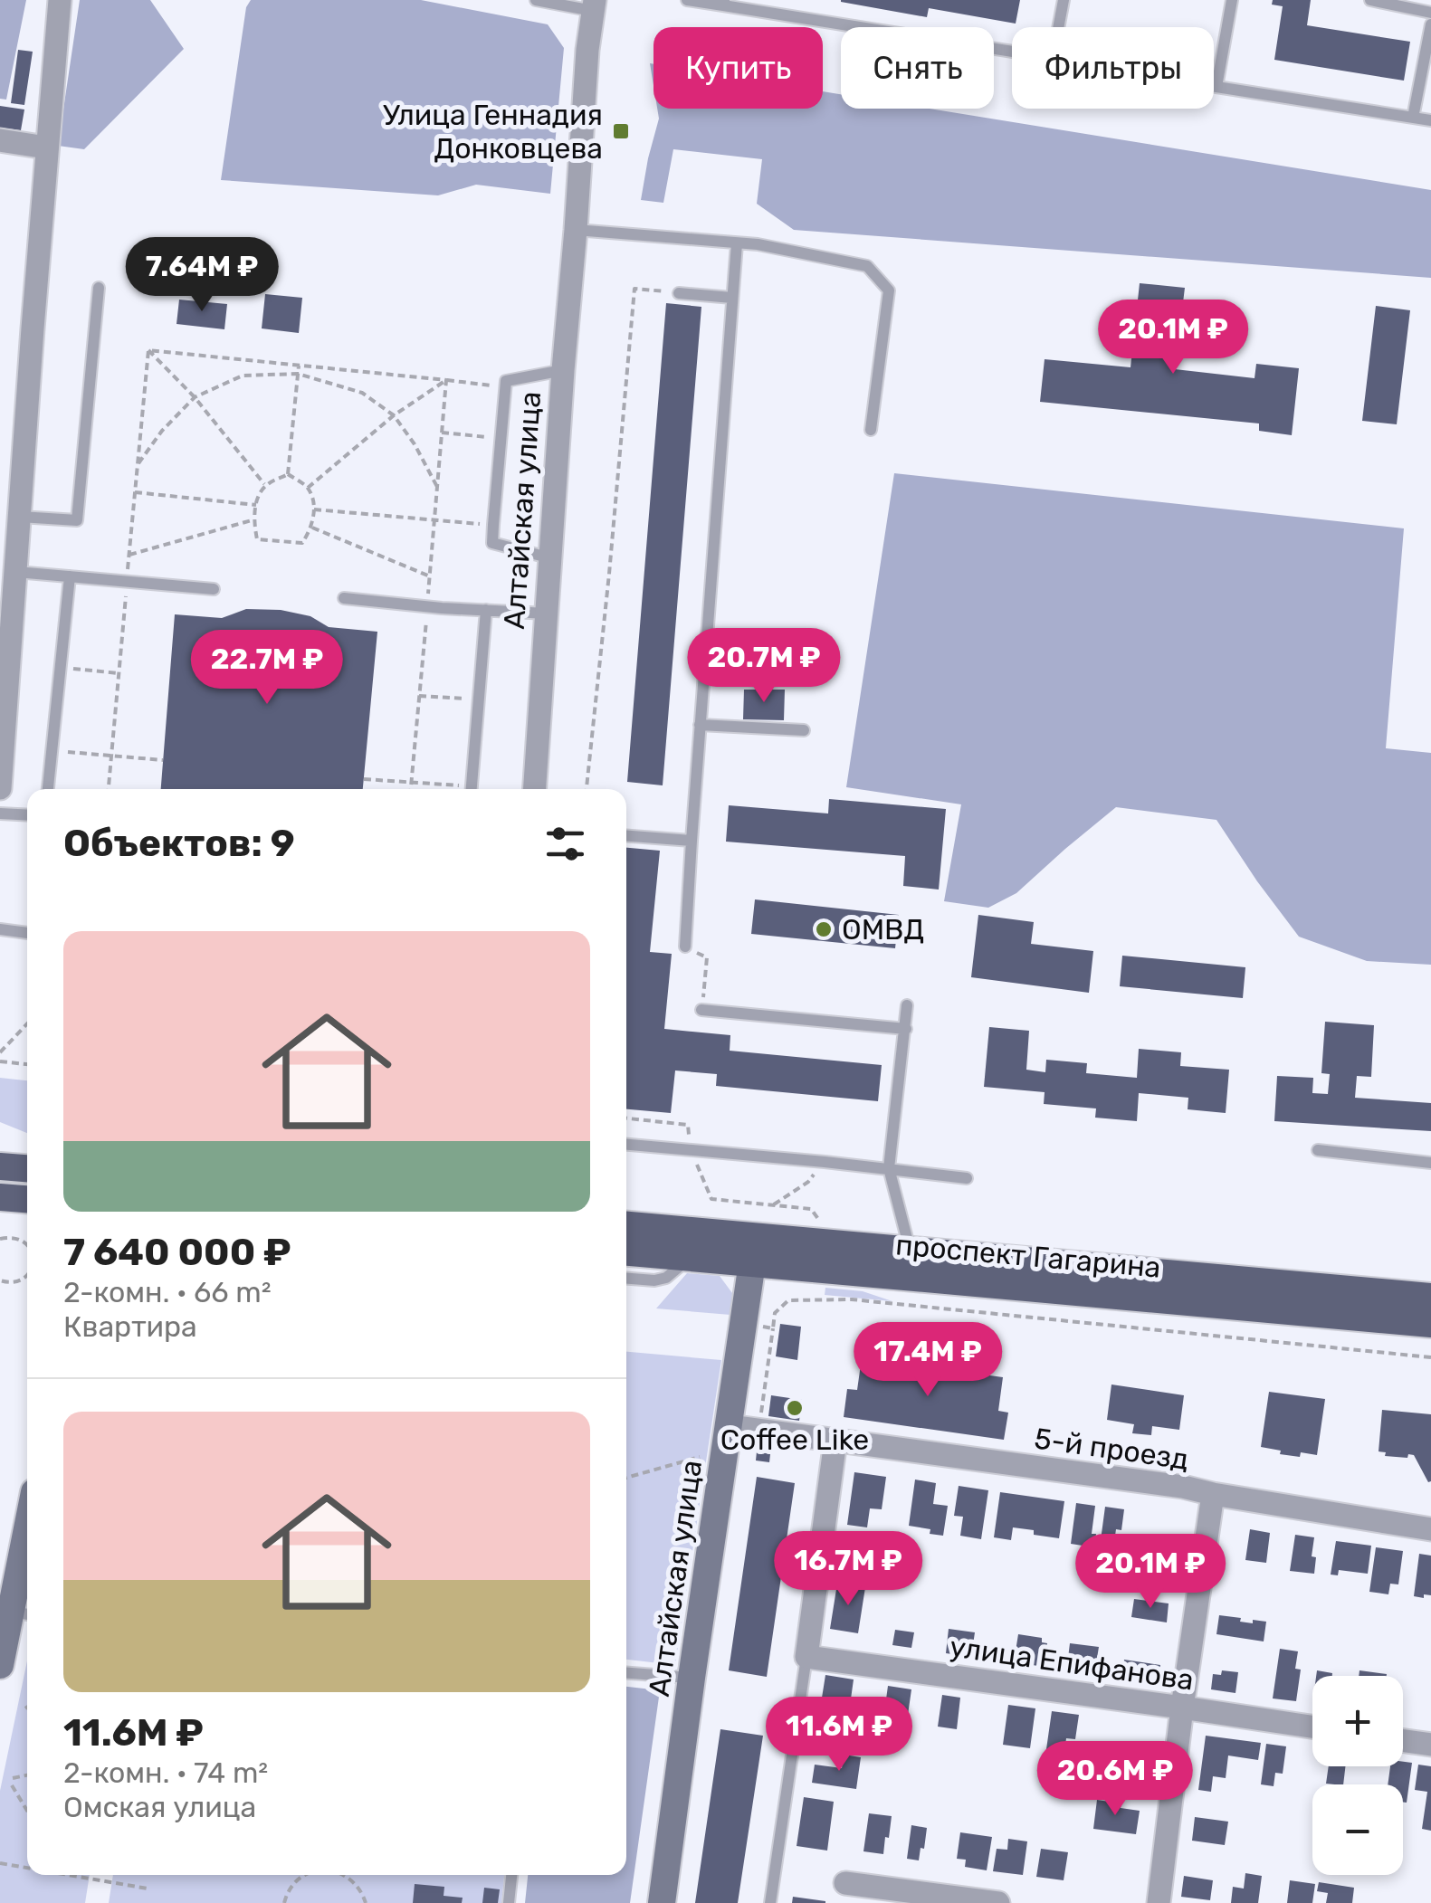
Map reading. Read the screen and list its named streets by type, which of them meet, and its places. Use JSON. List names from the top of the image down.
{
  "streets": {
    "main road": ["проспект Гагарина"],
    "street": ["Алтайская улица", "5-й проезд", "улица Епифанова"]
  },
  "crossings": [
    ["Алтайская улица", "проспект Гагарина"],
    ["Алтайская улица", "5-й проезд"]
  ],
  "places": {
    "transit": ["Улица Геннадия Донковцева"],
    "other": ["ОМВД", "Coffee Like"]
  },
  "page": {
    "chip": ["Купить", "Снять", "Фильтры"],
    "price": [
      "7.64M ₽",
      "20.1M ₽",
      "20.7M ₽",
      "22.7M ₽",
      "17.4M ₽",
      "16.7M ₽",
      "20.1M ₽",
      "11.6M ₽",
      "20.6M ₽"
    ],
    "heading": "Объектов: 9",
    "list": [
      {
        "name": "7 640 000 ₽",
        "note": "2-комн. · 66 m² · Квартира"
      },
      {
        "name": "11.6M ₽",
        "note": "2-комн. · 74 m² · Омская улица"
      }
    ],
    "map_buttons": ["+", "−"]
  }
}
